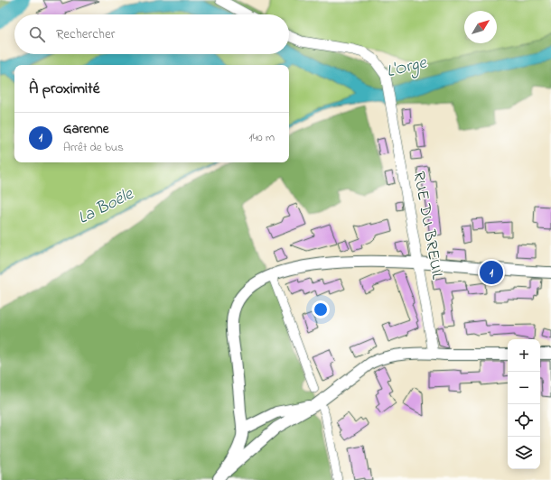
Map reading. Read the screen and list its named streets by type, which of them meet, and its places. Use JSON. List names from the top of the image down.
{
  "streets": {
    "street": ["RUE DU BREUIL"]
  },
  "water": ["L'Orge", "La Boële"],
  "north": "top right",
  "page": {
    "search": "Rechercher",
    "heading": "À proximité",
    "list": [
      {
        "mark": "1",
        "name": "Garenne",
        "note": "Arrêt de bus",
        "value": "140 m"
      }
    ],
    "pins": "1",
    "map_buttons": ["+", "−"]
  }
}
